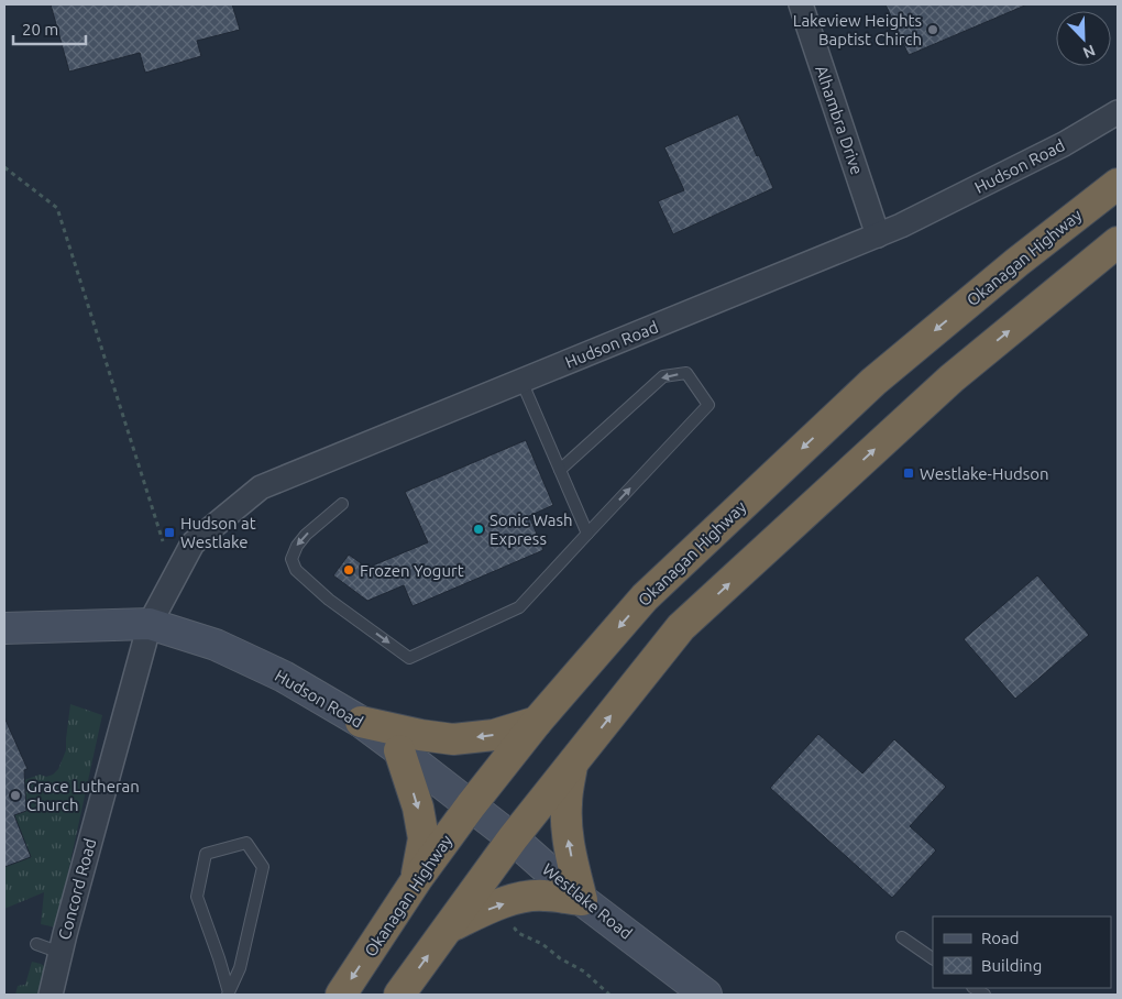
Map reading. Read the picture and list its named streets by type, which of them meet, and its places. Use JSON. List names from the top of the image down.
{
  "streets": {
    "highway": ["Okanagan Highway"],
    "main road": ["Hudson Road", "Westlake Road"],
    "street": ["Alhambra Drive", "Concord Road"]
  },
  "crossings": [
    ["Alhambra Drive", "Hudson Road"],
    ["Hudson Road", "Okanagan Highway"],
    ["Hudson Road", "Concord Road"],
    ["Hudson Road", "Westlake Road"],
    ["Okanagan Highway", "Westlake Road"]
  ],
  "places": {
    "other": [
      "Lakeview Heights Baptist Chirch",
      "Sonic Wash Express",
      "Frozen Yogurt",
      "Grace Lutheran Church"
    ],
    "transit": ["Westlake-Hudson", "Hudson at Westlake"]
  },
  "legend": ["Road", "Building"],
  "scale_bar": "20 m",
  "north": "bottom right"
}
